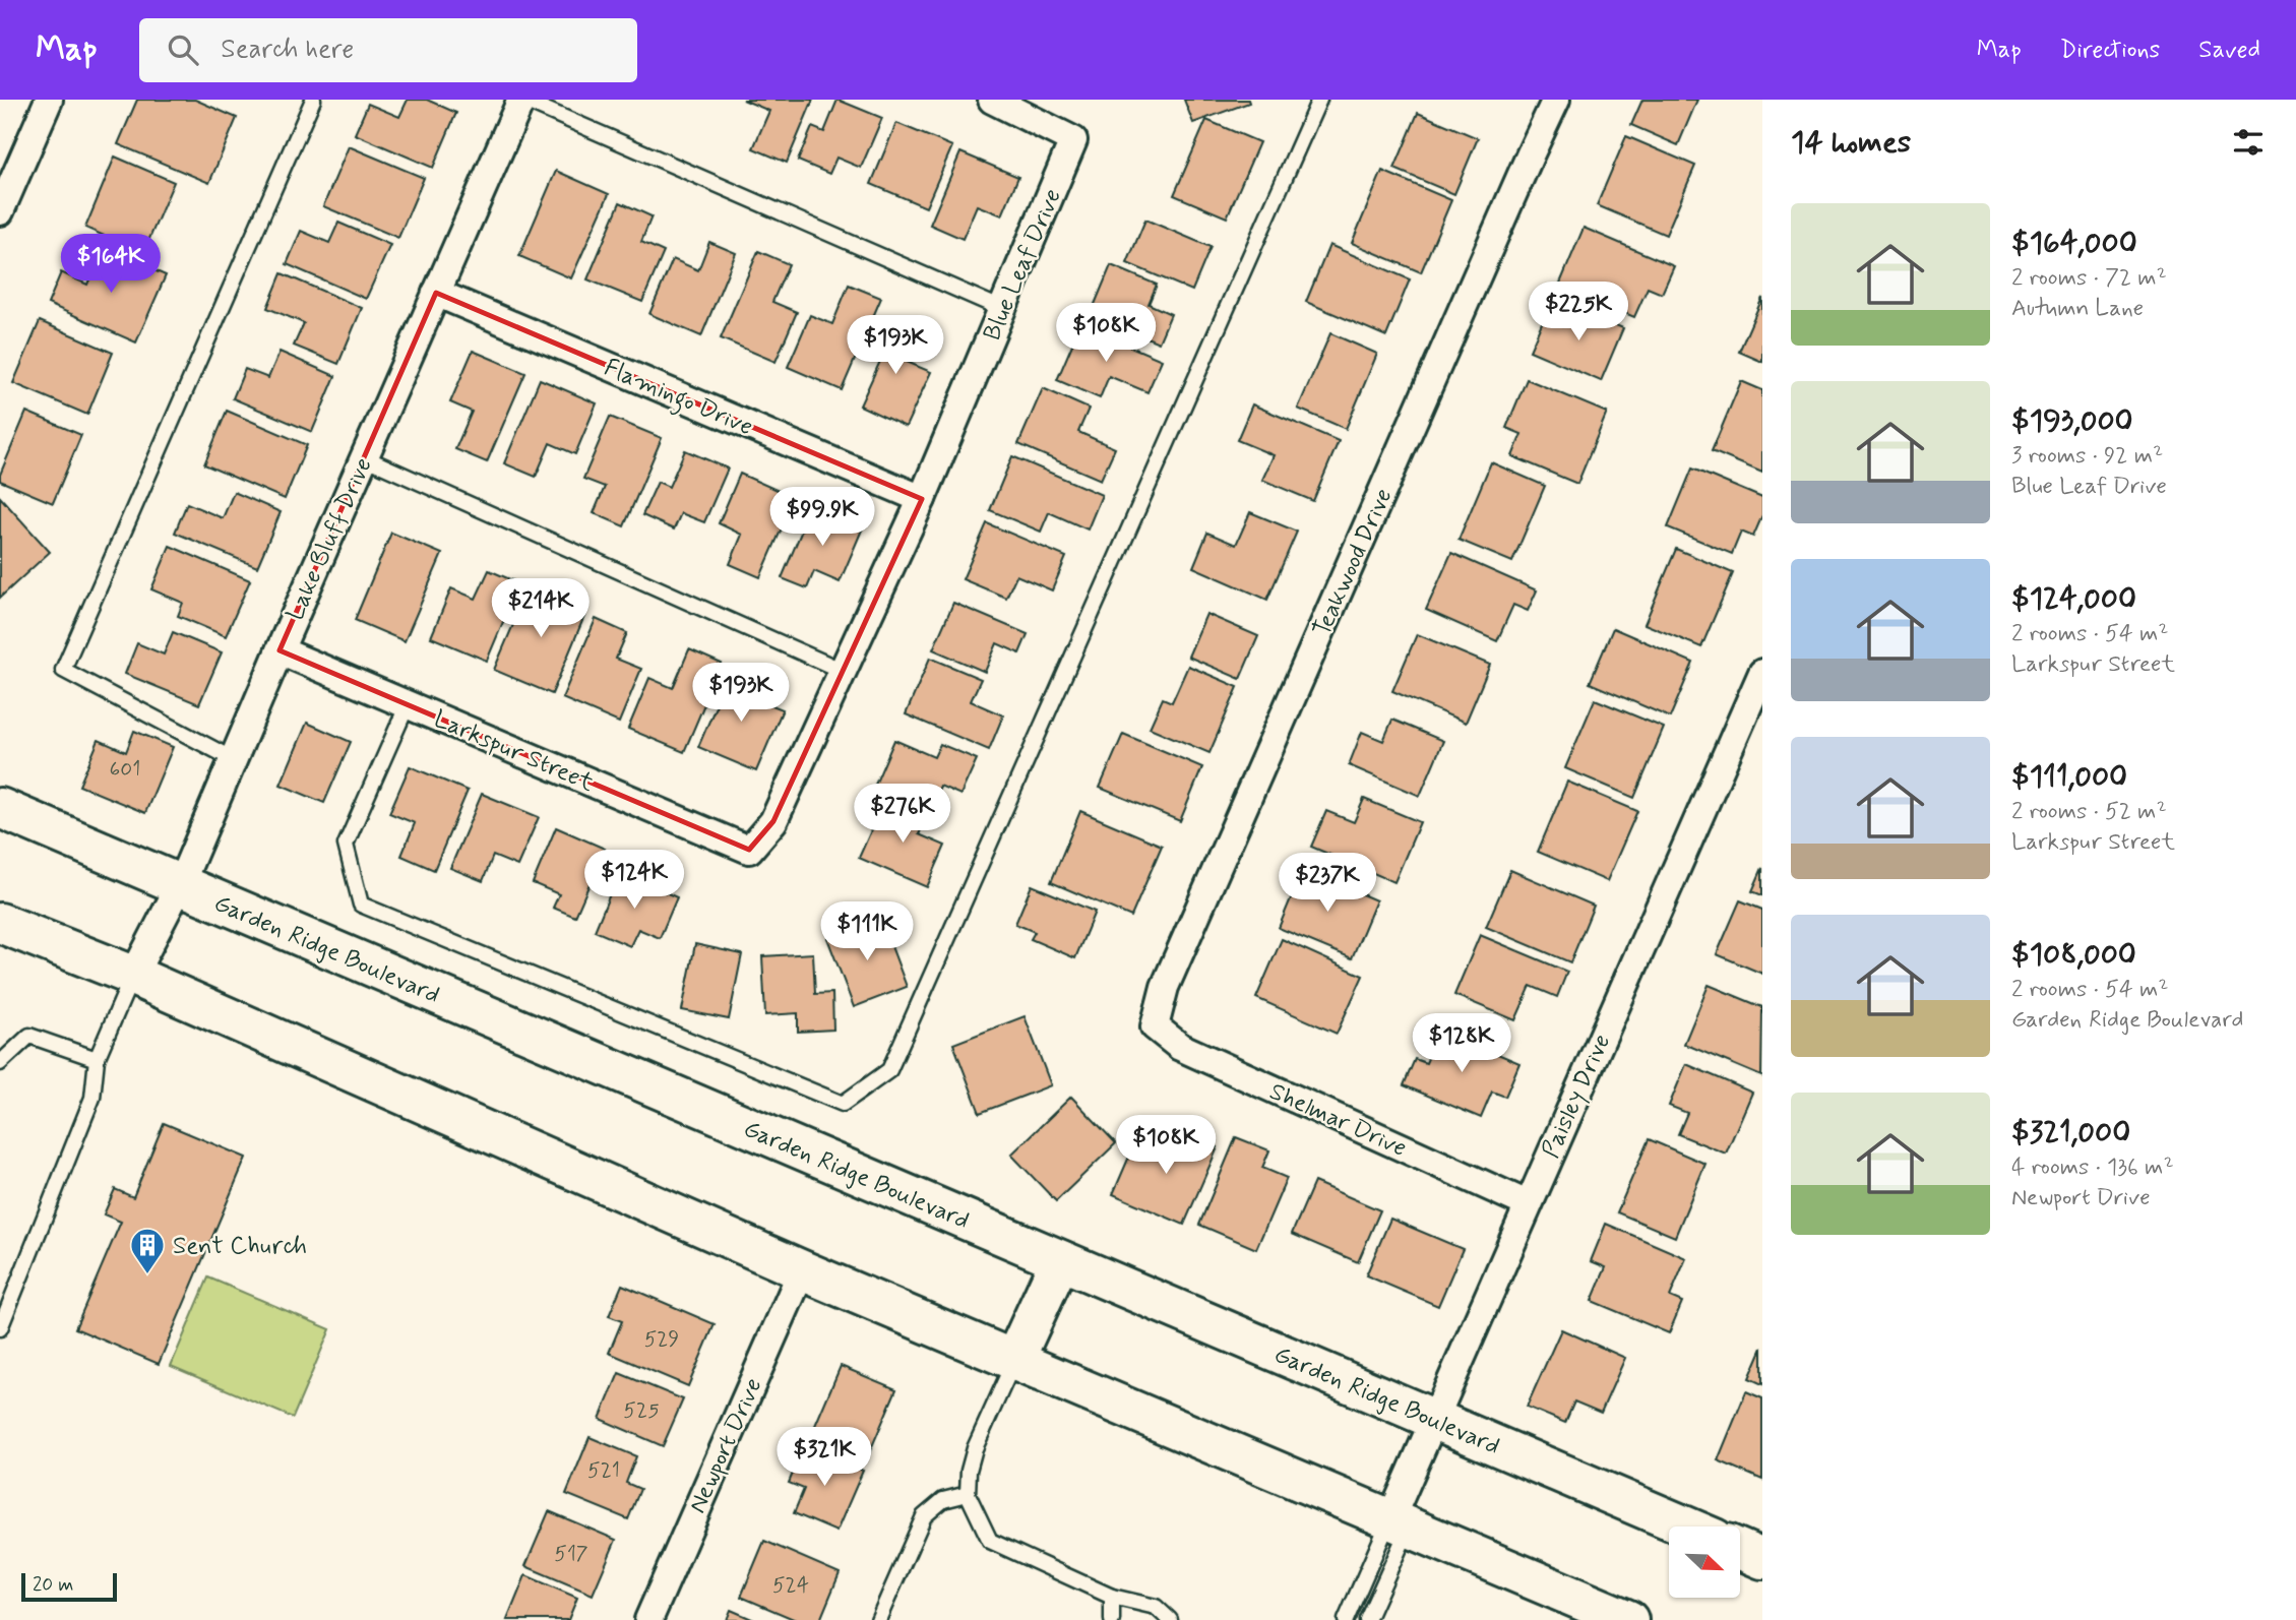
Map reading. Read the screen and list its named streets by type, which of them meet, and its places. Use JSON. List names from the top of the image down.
{
  "streets": {
    "main road": ["Garden Ridge Boulevard"],
    "street": [
      "Blue Leaf Drive",
      "Flamingo Drive",
      "Lake Bluff Drive",
      "Teakwood Drive",
      "Larkspur Street",
      "Paisley Drive",
      "Shelmar Drive",
      "Newport Drive"
    ]
  },
  "crossings": [
    ["Blue Leaf Drive", "Flamingo Drive"],
    ["Blue Leaf Drive", "Larkspur Street"],
    ["Flamingo Drive", "Lake Bluff Drive"],
    ["Lake Bluff Drive", "Larkspur Street"],
    ["Lake Bluff Drive", "Garden Ridge Boulevard"],
    ["Teakwood Drive", "Shelmar Drive"],
    ["Garden Ridge Boulevard", "Paisley Drive"],
    ["Paisley Drive", "Shelmar Drive"]
  ],
  "places": {
    "building": ["Sent Church"]
  },
  "house_numbers": [
    "601",
    "529",
    "525",
    "521",
    "517",
    "524"
  ],
  "scale_bar": "20 m",
  "north": "bottom right",
  "page": {
    "header": "Map",
    "search": "Search here",
    "nav": ["Map", "Directions", "Saved"],
    "heading": "14 homes",
    "list": [
      {
        "name": "$164,000",
        "note": "2 rooms · 72 m² · Autumn Lane"
      },
      {
        "name": "$193,000",
        "note": "3 rooms · 92 m² · Blue Leaf Drive"
      },
      {
        "name": "$124,000",
        "note": "2 rooms · 54 m² · Larkspur Street"
      },
      {
        "name": "$111,000",
        "note": "2 rooms · 52 m² · Larkspur Street"
      },
      {
        "name": "$108,000",
        "note": "2 rooms · 54 m² · Garden Ridge Boulevard"
      },
      {
        "name": "$321,000",
        "note": "4 rooms · 136 m² · Newport Drive"
      }
    ],
    "price": [
      "$164K",
      "$225K",
      "$108K",
      "$193K",
      "$99.9K",
      "$214K",
      "$193K",
      "$276K",
      "$124K",
      "$237K",
      "$111K",
      "$128K",
      "$108K",
      "$321K"
    ],
    "scale": "20 m"
  }
}
